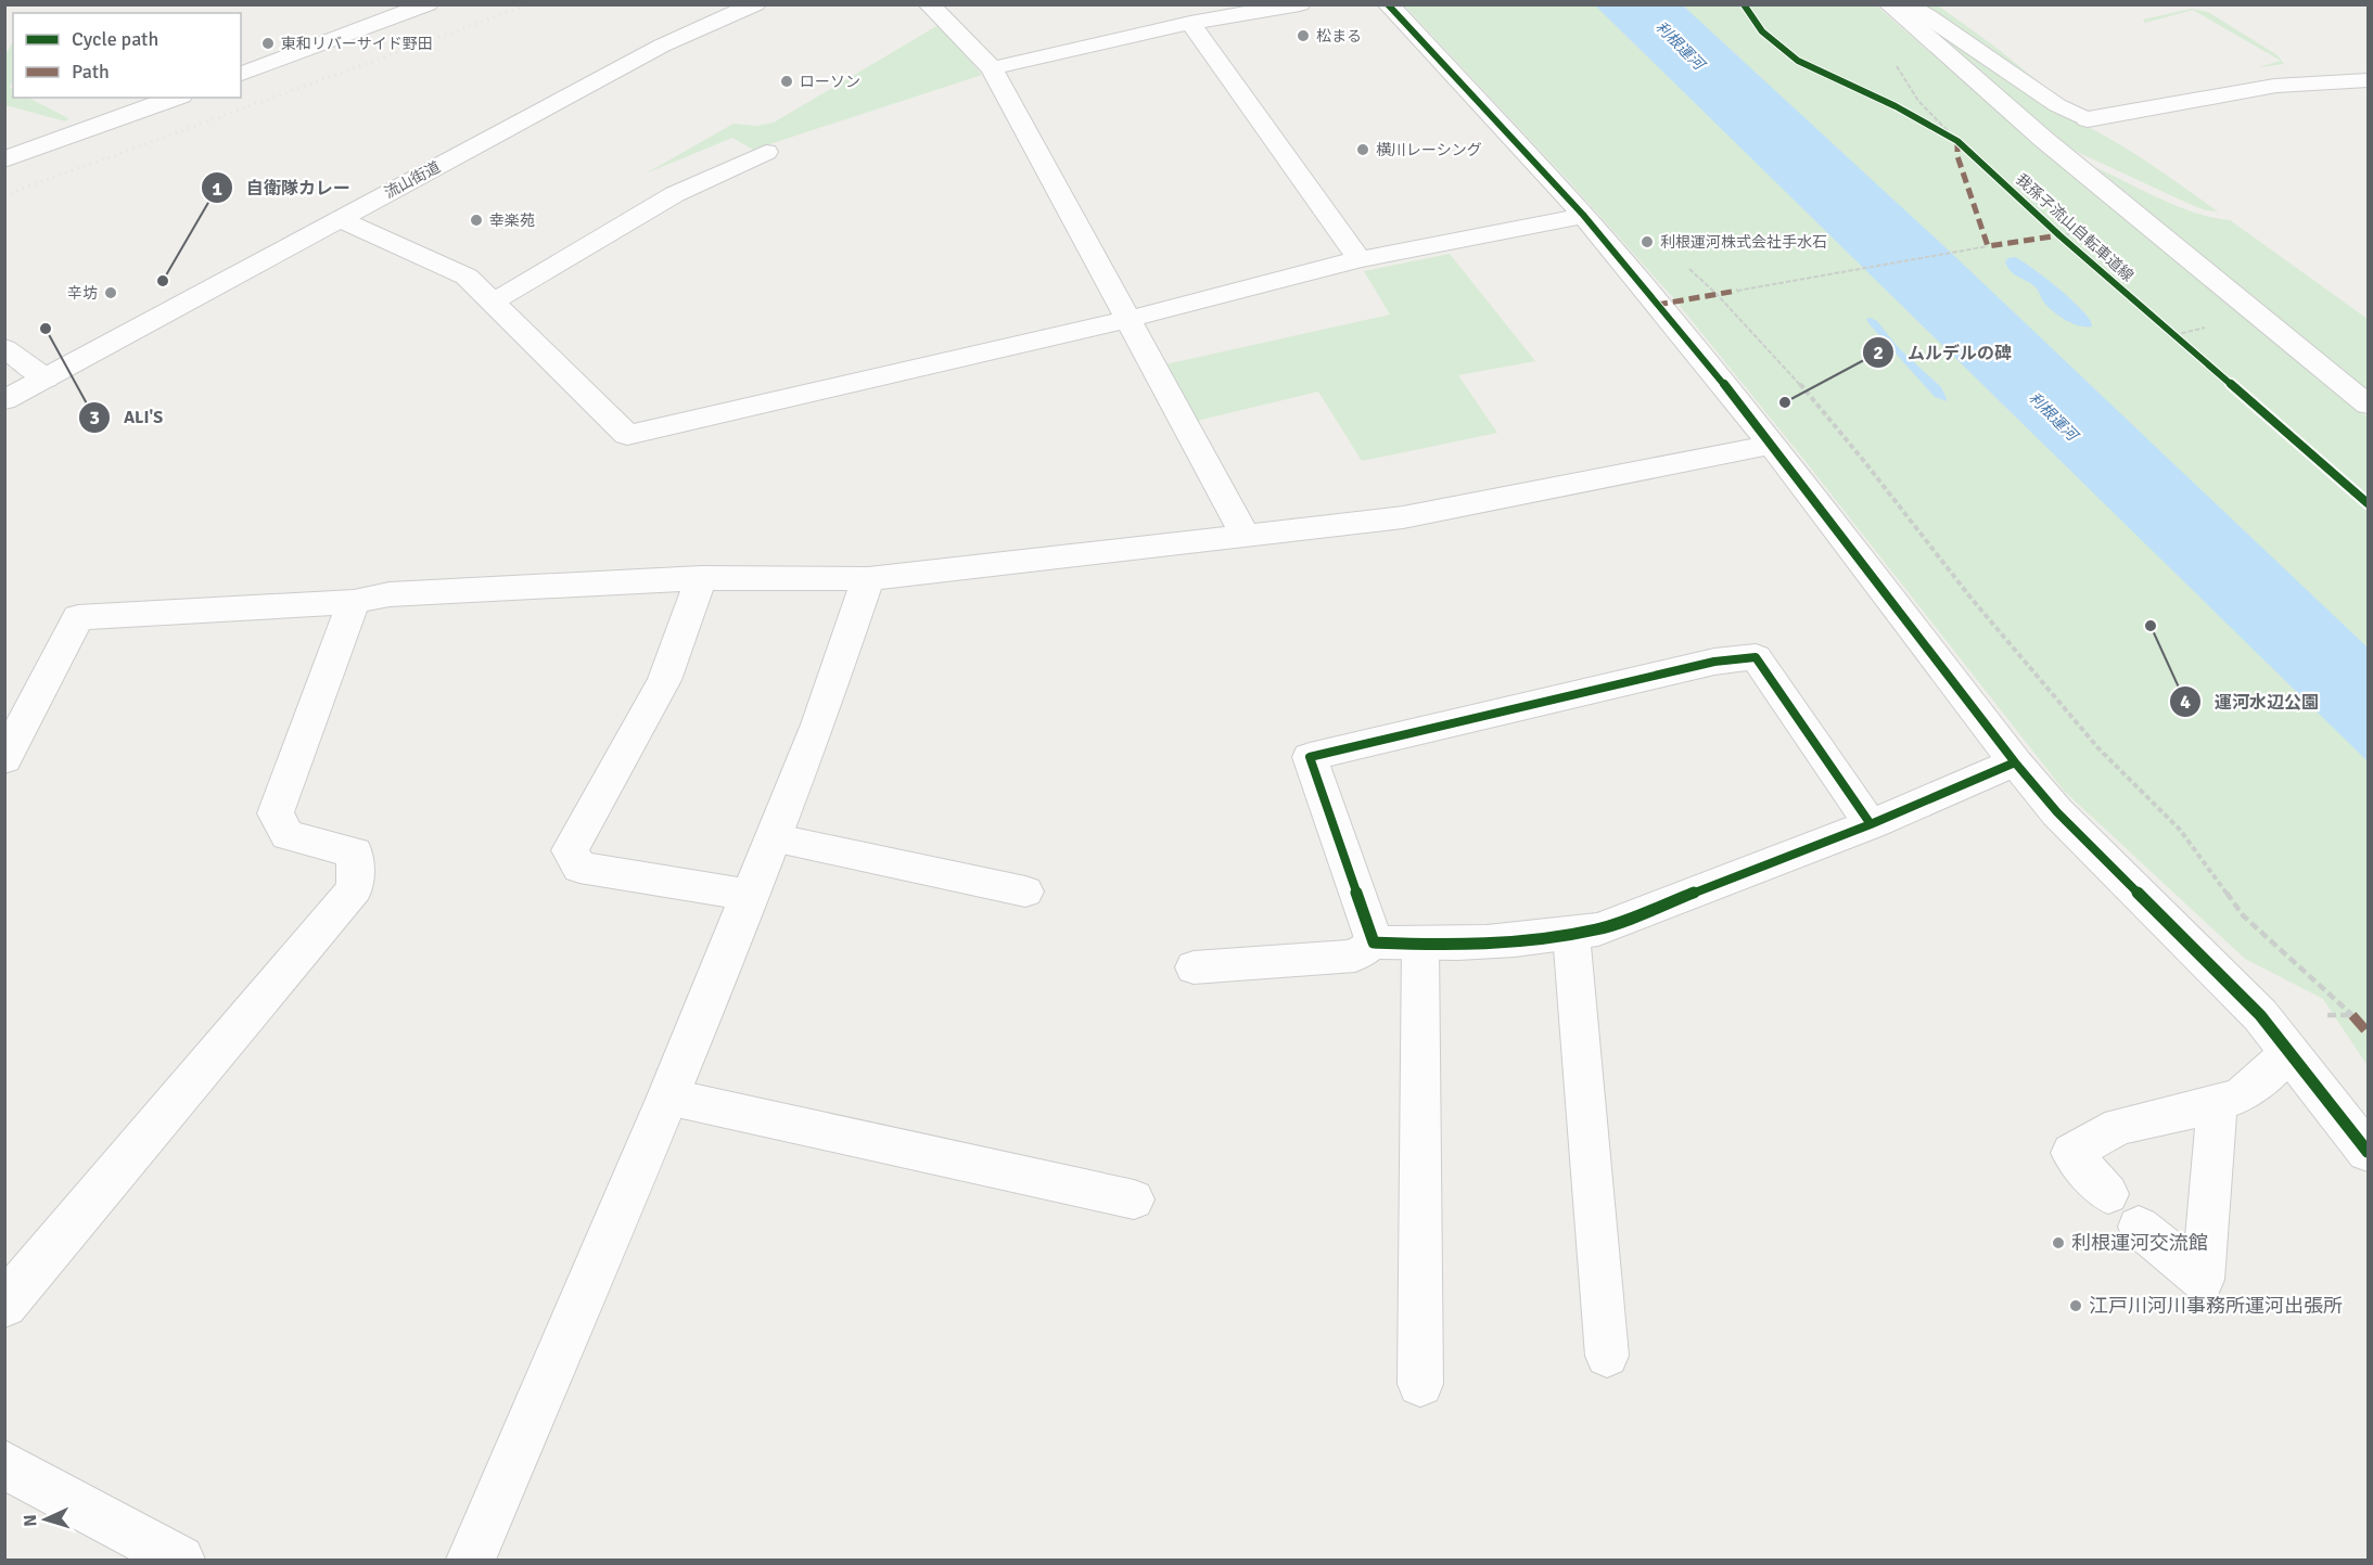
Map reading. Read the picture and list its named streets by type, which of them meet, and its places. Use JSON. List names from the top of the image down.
{
  "streets": {
    "street": ["流山街道"],
    "cycle path": ["我孫子流山自転車道線"]
  },
  "water": ["利根運河"],
  "places": [
    "松まる",
    "東和リバーサイド野田",
    "ローソン",
    "横川レーシング",
    "幸楽苑",
    "利根運河株式会社手水石",
    "自衛隊カレー",
    "辛坊",
    "ALI'S",
    "ムルデルの碑",
    "運河水辺公園",
    "利根運河交流館",
    "江戸川河川事務所運河出張所"
  ],
  "legend": ["Cycle path", "Path"],
  "north": "left"
}
